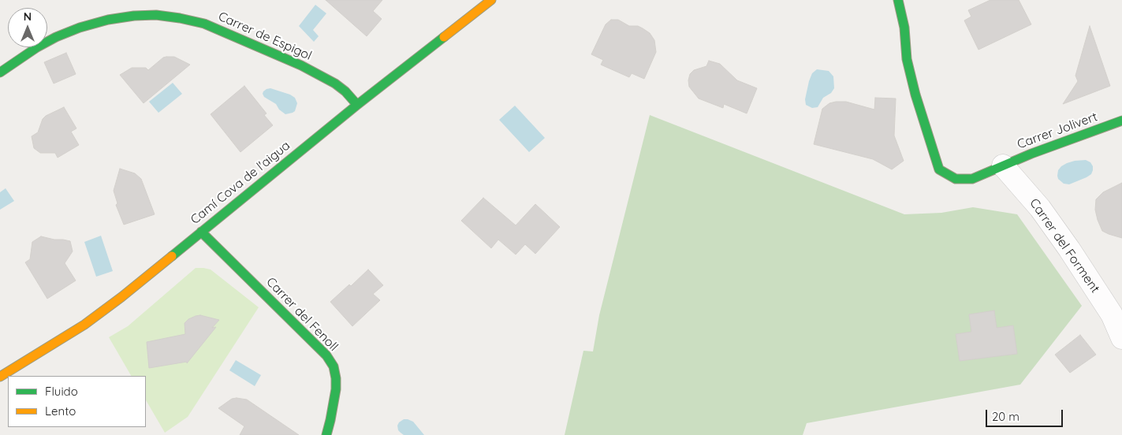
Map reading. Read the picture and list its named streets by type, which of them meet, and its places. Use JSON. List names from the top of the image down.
{
  "streets": {
    "street": [
      "Carrer de Espigol",
      "Carrer Jolivert",
      "Camí Cova de l'aigua",
      "Carrer del Forment",
      "Carrer del Fenoll"
    ]
  },
  "crossings": [
    ["Carrer de Espigol", "Camí Cova de l'aigua"],
    ["Carrer Jolivert", "Carrer del Forment"],
    ["Camí Cova de l'aigua", "Carrer del Fenoll"]
  ],
  "legend": ["Fluido", "Lento"],
  "scale_bar": "20 m",
  "north": "top"
}
